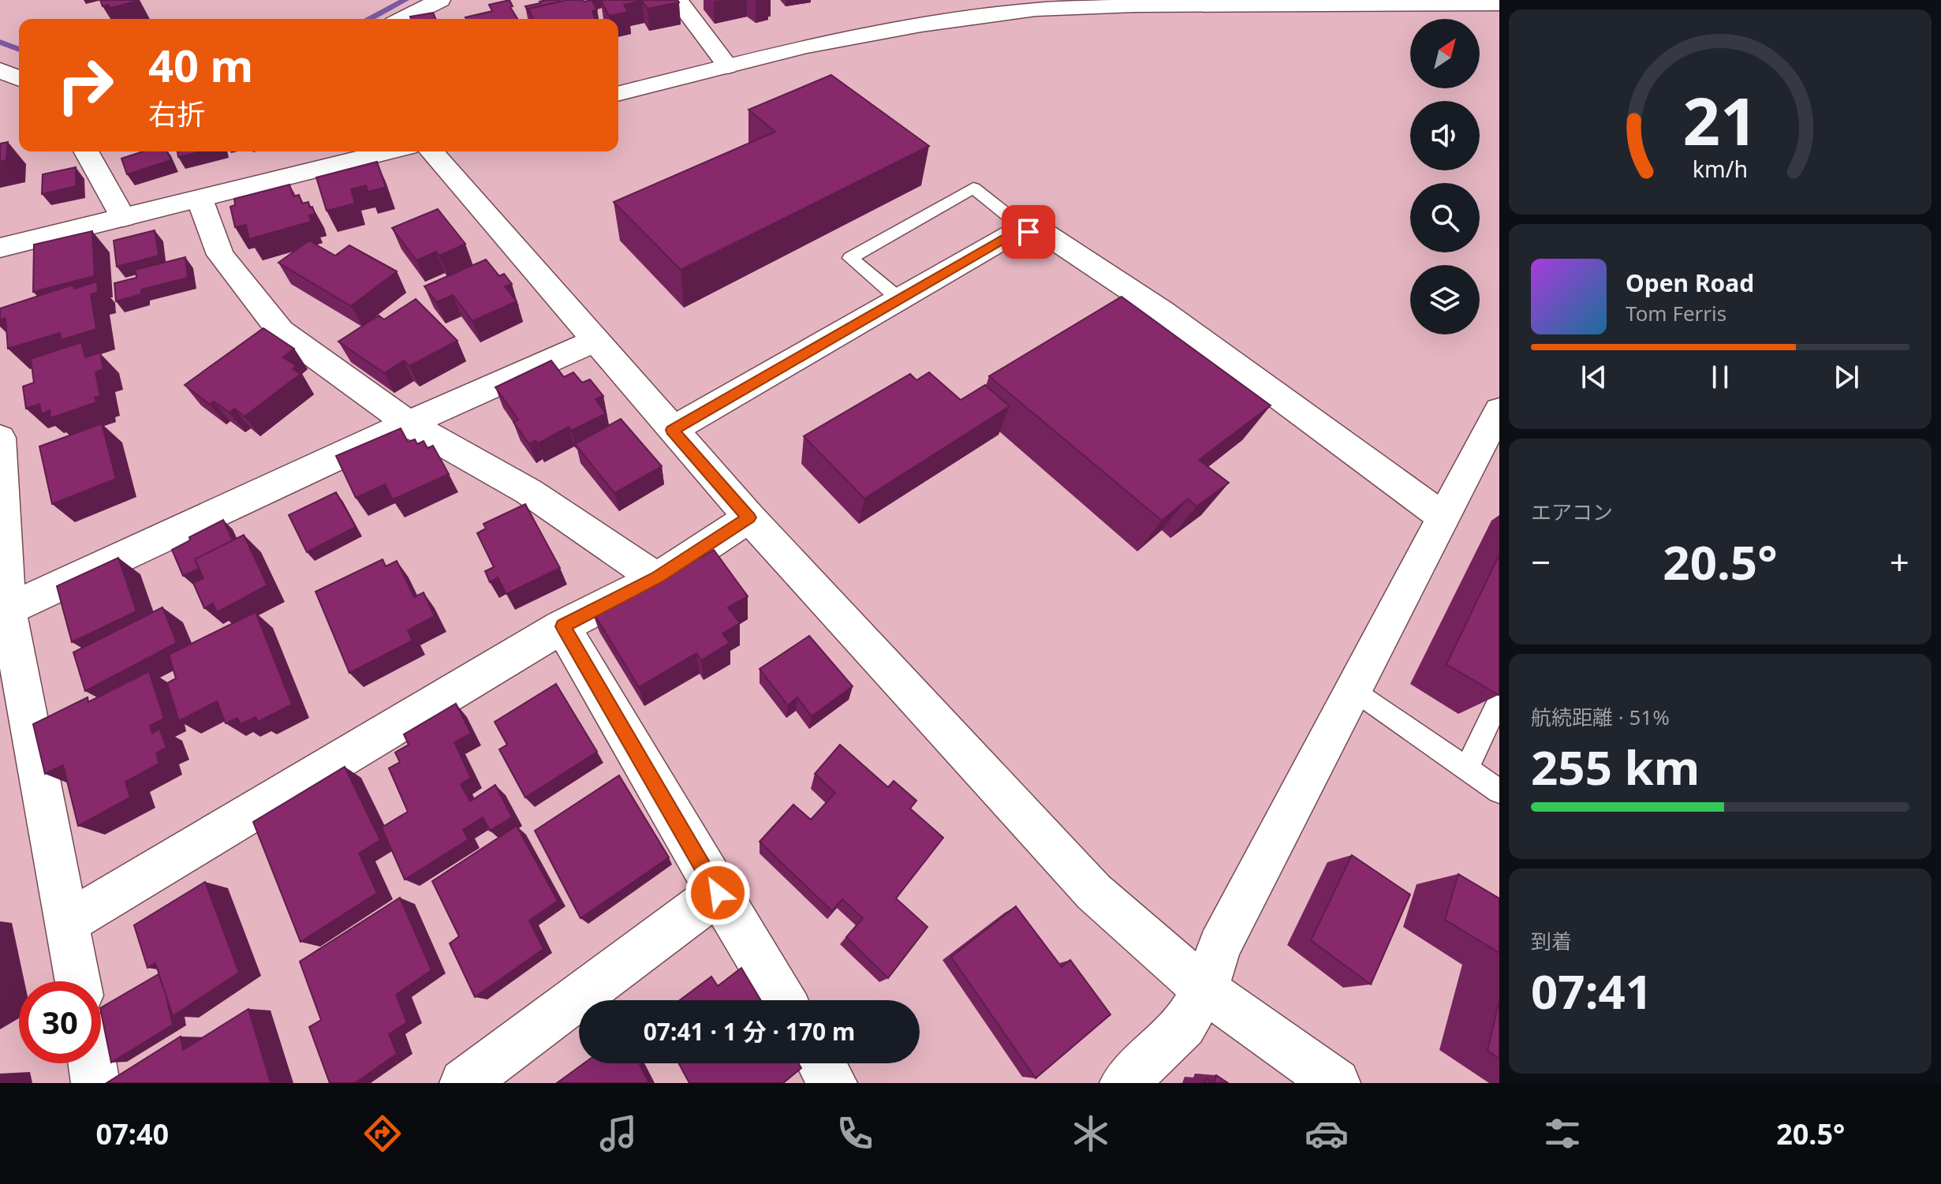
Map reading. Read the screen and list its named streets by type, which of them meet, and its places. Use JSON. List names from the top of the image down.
{
  "north": "top right",
  "page": {
    "turn": ["40 m", "右折"],
    "song": ["Open Road", "Tom Ferris"],
    "tile": [
      "エアコン",
      ["航続距離 · 51%", "255 km"],
      ["到着", "07:41"]
    ],
    "heat": ["−", "20.5°", "+"],
    "limit": "30",
    "trip": "07:41 · 1 分 · 170 m",
    "tabs": ["07:40", "20.5°"],
    "gauge": ["21", "km/h"]
  }
}
